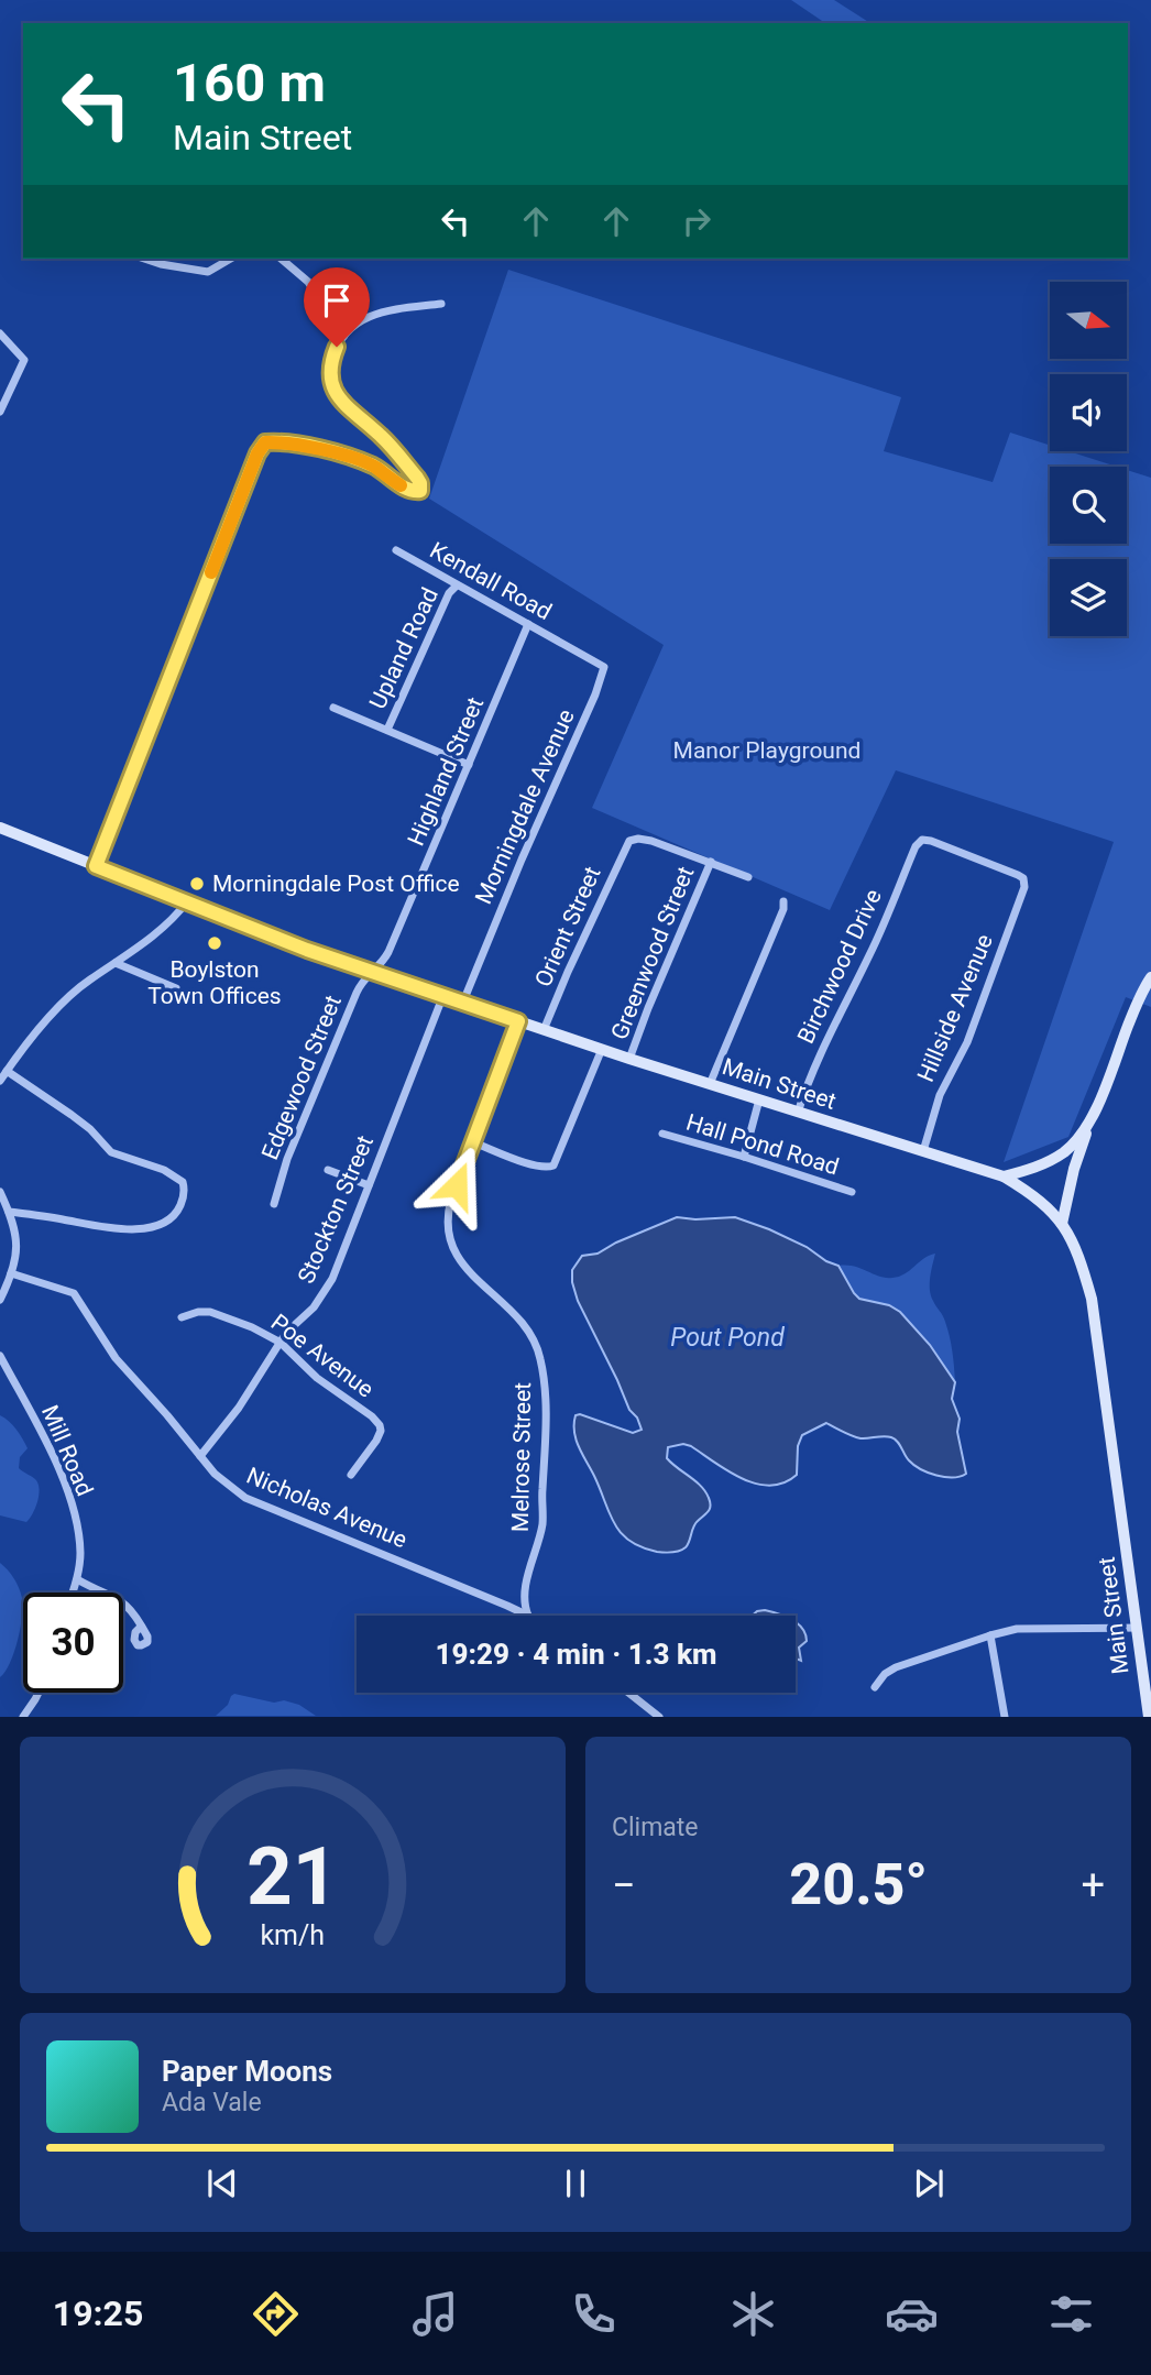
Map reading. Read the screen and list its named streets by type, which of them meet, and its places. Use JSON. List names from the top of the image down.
{
  "streets": {
    "main road": ["Main Street"],
    "street": [
      "Kendall Road",
      "Upland Road",
      "Highland Street",
      "Morningdale Avenue",
      "Orient Street",
      "Greenwood Street",
      "Birchwood Drive",
      "Hillside Avenue",
      "Edgewood Street",
      "Hall Pond Road",
      "Stockton Street",
      "Poe Avenue",
      "Mill Road",
      "Melrose Street",
      "Nicholas Avenue"
    ]
  },
  "crossings": [
    ["Kendall Road", "Upland Road"],
    ["Kendall Road", "Highland Street"],
    ["Kendall Road", "Morningdale Avenue"],
    ["Highland Street", "Edgewood Street"],
    ["Highland Street", "Main Street"],
    ["Morningdale Avenue", "Main Street"],
    ["Orient Street", "Greenwood Street"],
    ["Orient Street", "Main Street"],
    ["Greenwood Street", "Main Street"],
    ["Birchwood Drive", "Hillside Avenue"],
    ["Birchwood Drive", "Main Street"],
    ["Hillside Avenue", "Main Street"],
    ["Edgewood Street", "Main Street"],
    ["Main Street", "Stockton Street"],
    ["Main Street", "Melrose Street"],
    ["Stockton Street", "Poe Avenue"],
    ["Stockton Street", "Nicholas Avenue"],
    ["Melrose Street", "Nicholas Avenue"]
  ],
  "water": ["Pout Pond"],
  "parks": ["Manor Playground"],
  "places": ["Morningdale Post Office", "Boylston Town Offices"],
  "north": "right",
  "page": {
    "turn": ["160 m", "Main Street"],
    "limit": "30",
    "trip": "19:29 · 4 min · 1.3 km",
    "tile": "Climate",
    "heat": ["−", "20.5°", "+"],
    "song": ["Paper Moons", "Ada Vale"],
    "tabs": "19:25",
    "gauge": ["21", "km/h"]
  }
}
